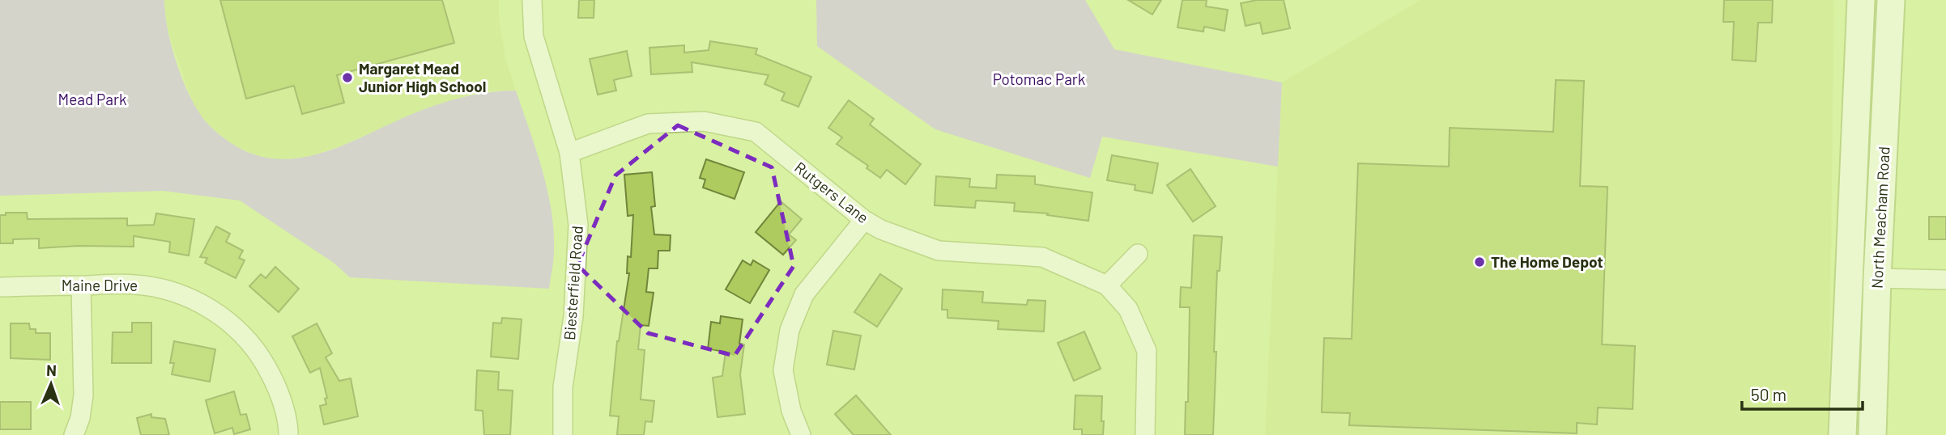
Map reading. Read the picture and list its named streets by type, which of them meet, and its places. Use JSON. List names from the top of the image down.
{
  "streets": {
    "main road": ["North Meacham Road"],
    "street": ["Rutgers Lane", "Biesterfield Road", "Maine Drive"]
  },
  "crossings": [
    ["Rutgers Lane", "Biesterfield Road"]
  ],
  "parks": ["Potomac Park", "Mead Park"],
  "places": ["Margaret Mead Junior High School", "The Home Depot"],
  "scale_bar": "50 m",
  "north": "top"
}
